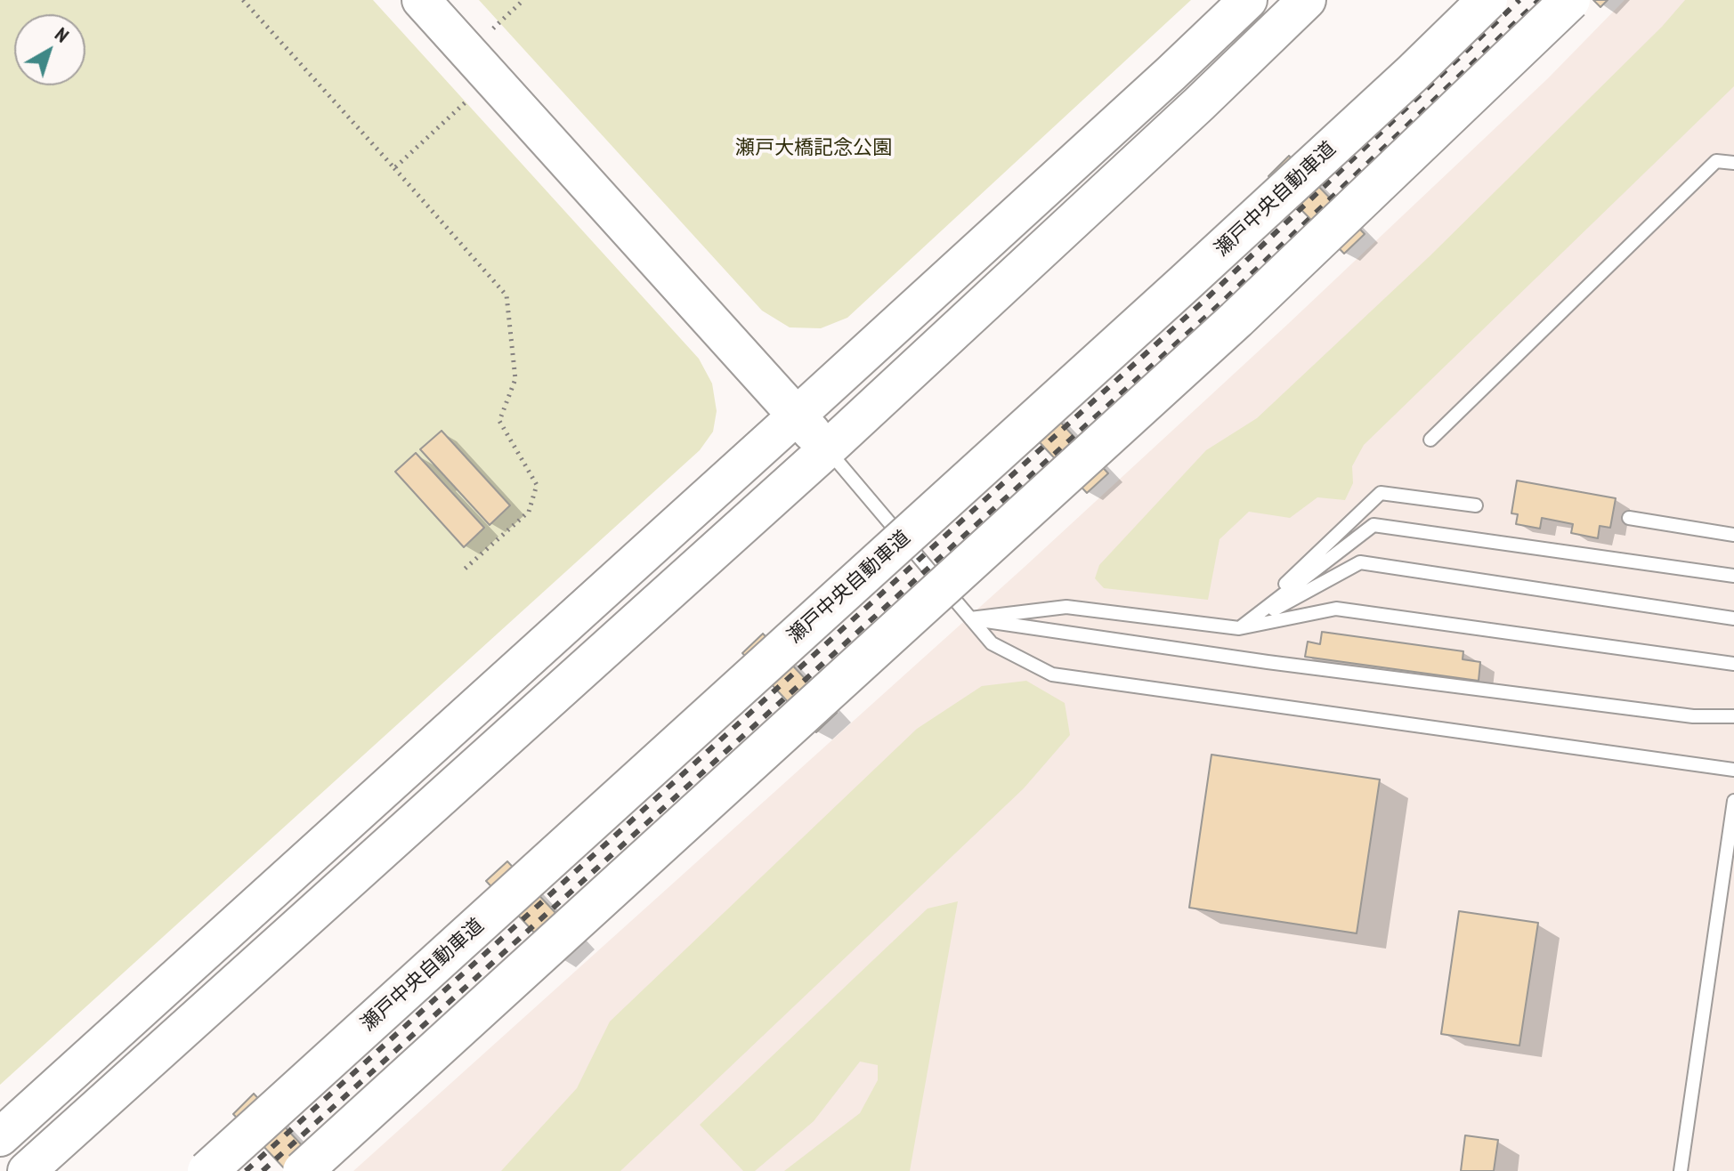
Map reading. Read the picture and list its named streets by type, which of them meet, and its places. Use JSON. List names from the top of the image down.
{
  "streets": {
    "highway": ["瀬戸中央自動車道"]
  },
  "parks": ["瀬戸大橋記念公園"],
  "north": "top right"
}
